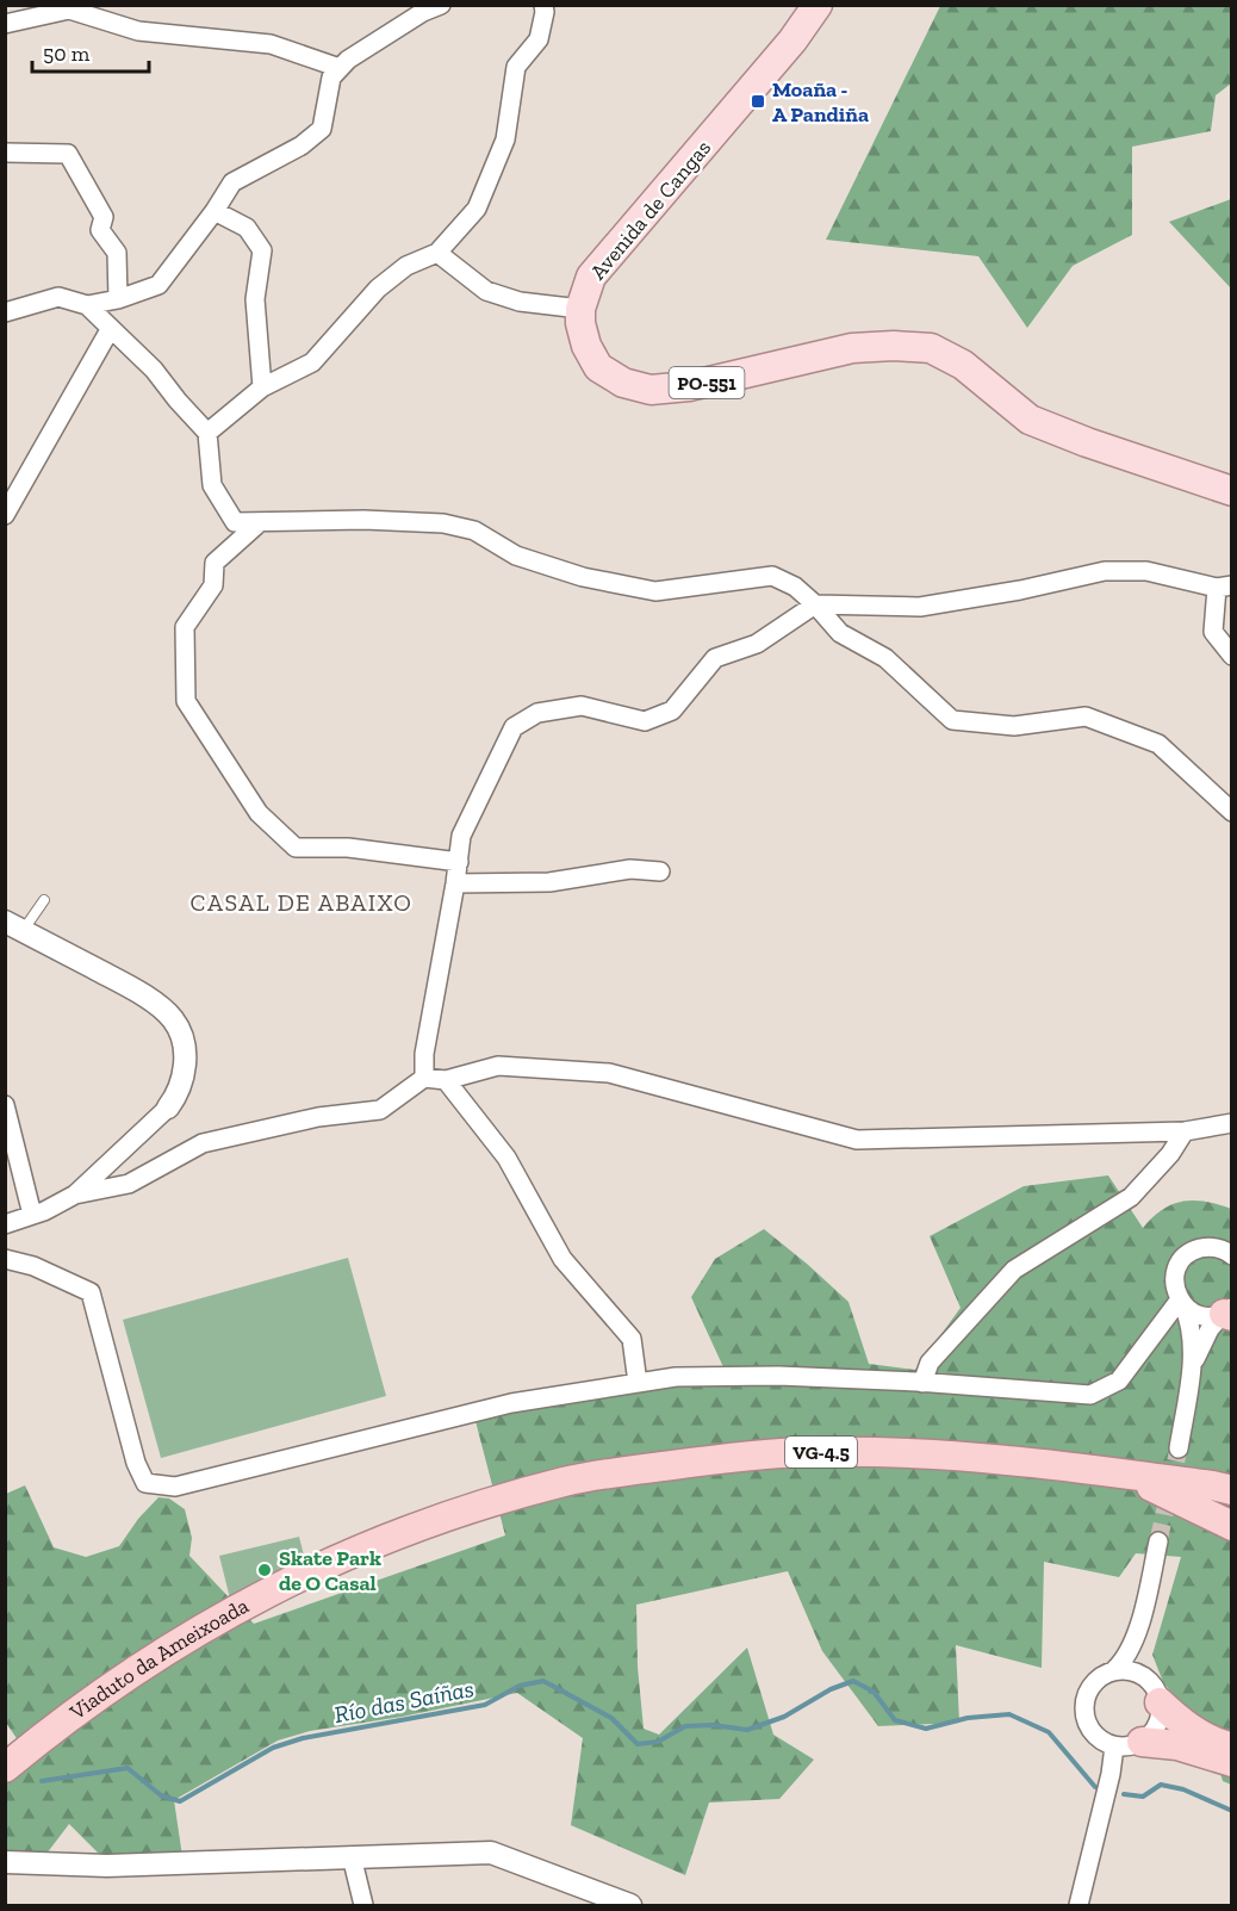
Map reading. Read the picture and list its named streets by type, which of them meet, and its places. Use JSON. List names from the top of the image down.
{
  "streets": {
    "highway": ["VG-4.5", "Viaduto da Ameixoada"],
    "main road": ["Avenida de Cangas", "PO-551"]
  },
  "crossings": [
    ["VG-4.5", "Viaduto da Ameixoada"]
  ],
  "districts": ["CASAL DE ABAIXO"],
  "water": ["Río das Saíñas"],
  "places": {
    "transit": ["Moaña - A Pandiña"],
    "other": ["Skate Park de O Casal"]
  },
  "scale_bar": "50 m"
}
